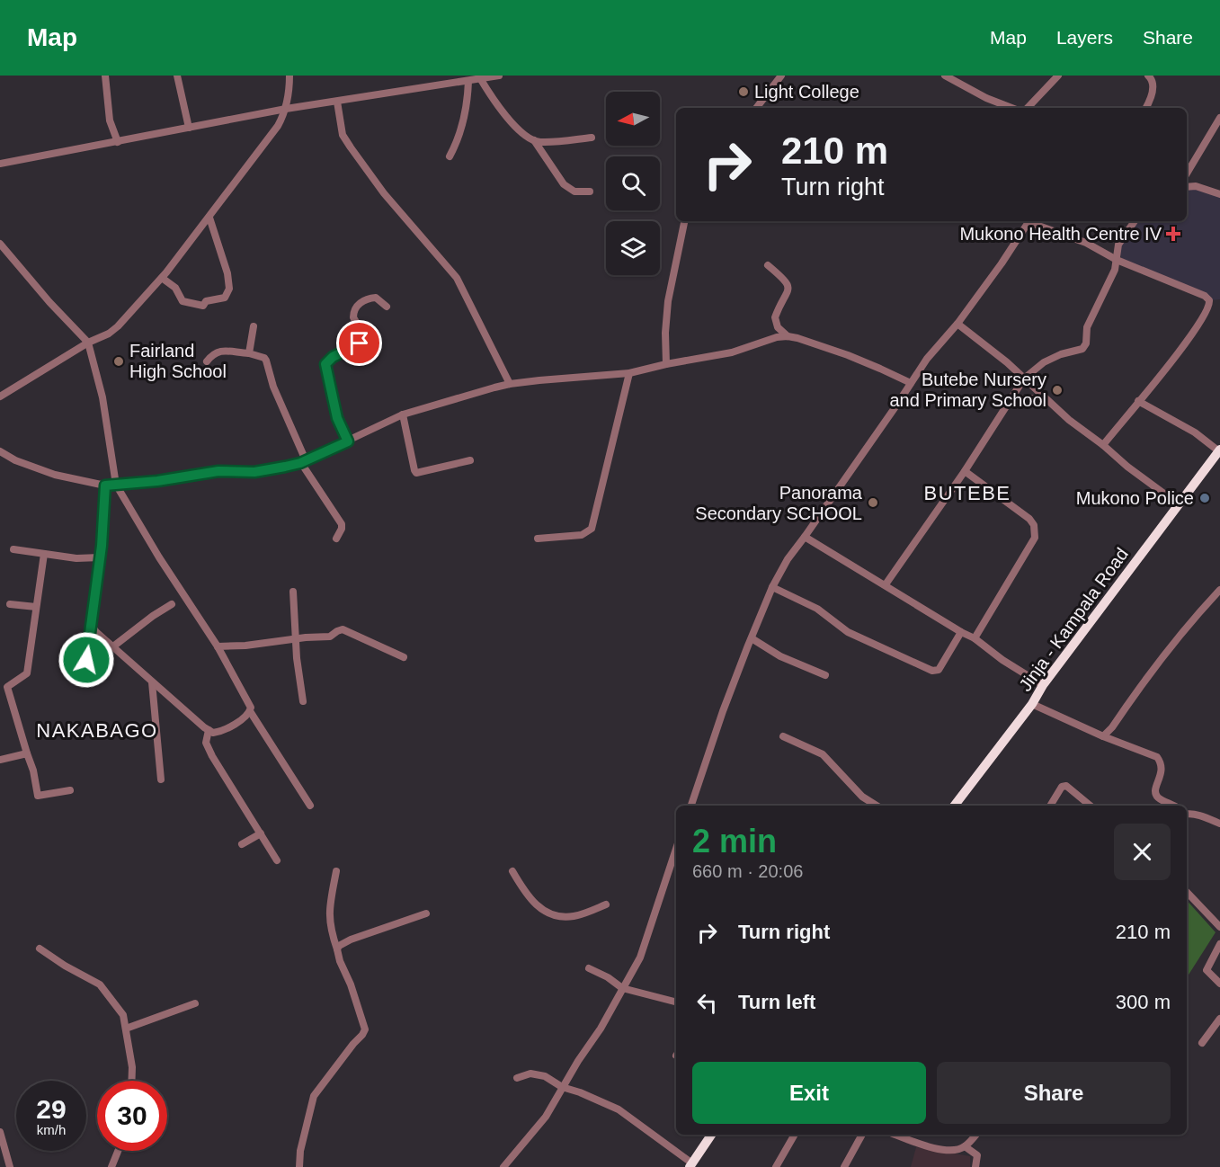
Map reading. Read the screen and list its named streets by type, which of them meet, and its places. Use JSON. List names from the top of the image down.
{
  "streets": {
    "highway": ["Jinja - Kampala Road"]
  },
  "districts": ["BUTEBE", "NAKABAGO"],
  "places": {
    "other": [
      "Light College",
      "Fairland High School",
      "Butebe Nursery and Primary School",
      "Mukono Police",
      "Panorama Secondary SCHOOL"
    ],
    "health": ["Mukono Health Centre IV"]
  },
  "north": "left",
  "page": {
    "header": "Map",
    "nav": ["Map", "Layers", "Share"],
    "turn": ["210 m", "Turn right"],
    "heading": ["2 min", "660 m · 20:06"],
    "list": [
      {
        "name": "Turn right",
        "value": "210 m"
      },
      {
        "name": "Turn left",
        "value": "300 m"
      }
    ],
    "buttons": ["Exit", "Share"],
    "speed": "29 km/h",
    "limit": "30"
  }
}
